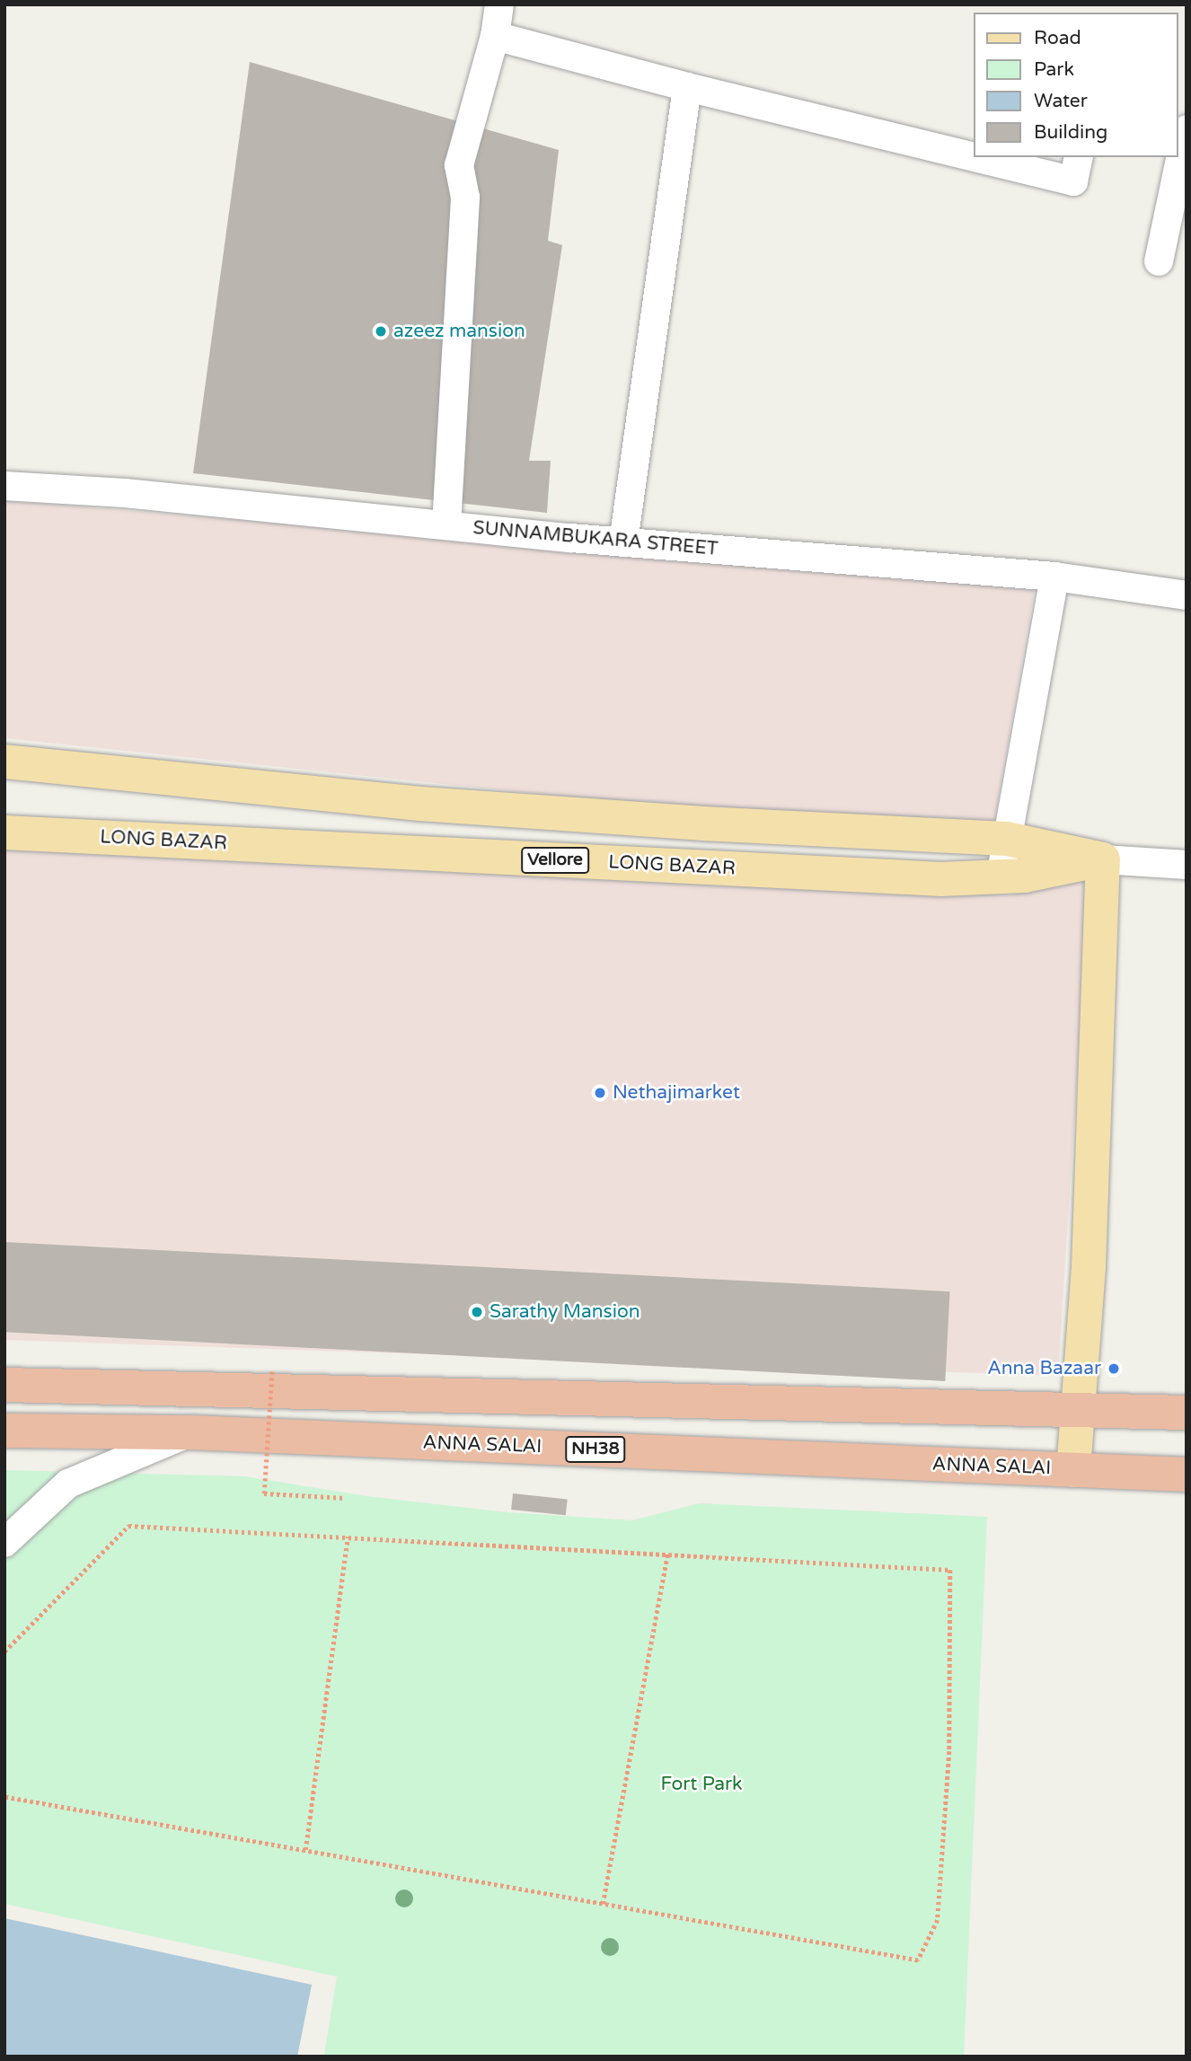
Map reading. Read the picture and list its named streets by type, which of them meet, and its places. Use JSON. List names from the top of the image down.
{
  "streets": {
    "highway": ["ANNA SALAI", "NH38"],
    "main road": ["LONG BAZAR", "Vellore"],
    "street": ["SUNNAMBUKARA STREET"]
  },
  "parks": ["Fort Park"],
  "places": [
    "azeez mansion",
    "Nethajimarket",
    "Sarathy Mansion",
    "Anna Bazaar"
  ],
  "legend": [
    "Road",
    "Park",
    "Water",
    "Building"
  ]
}
